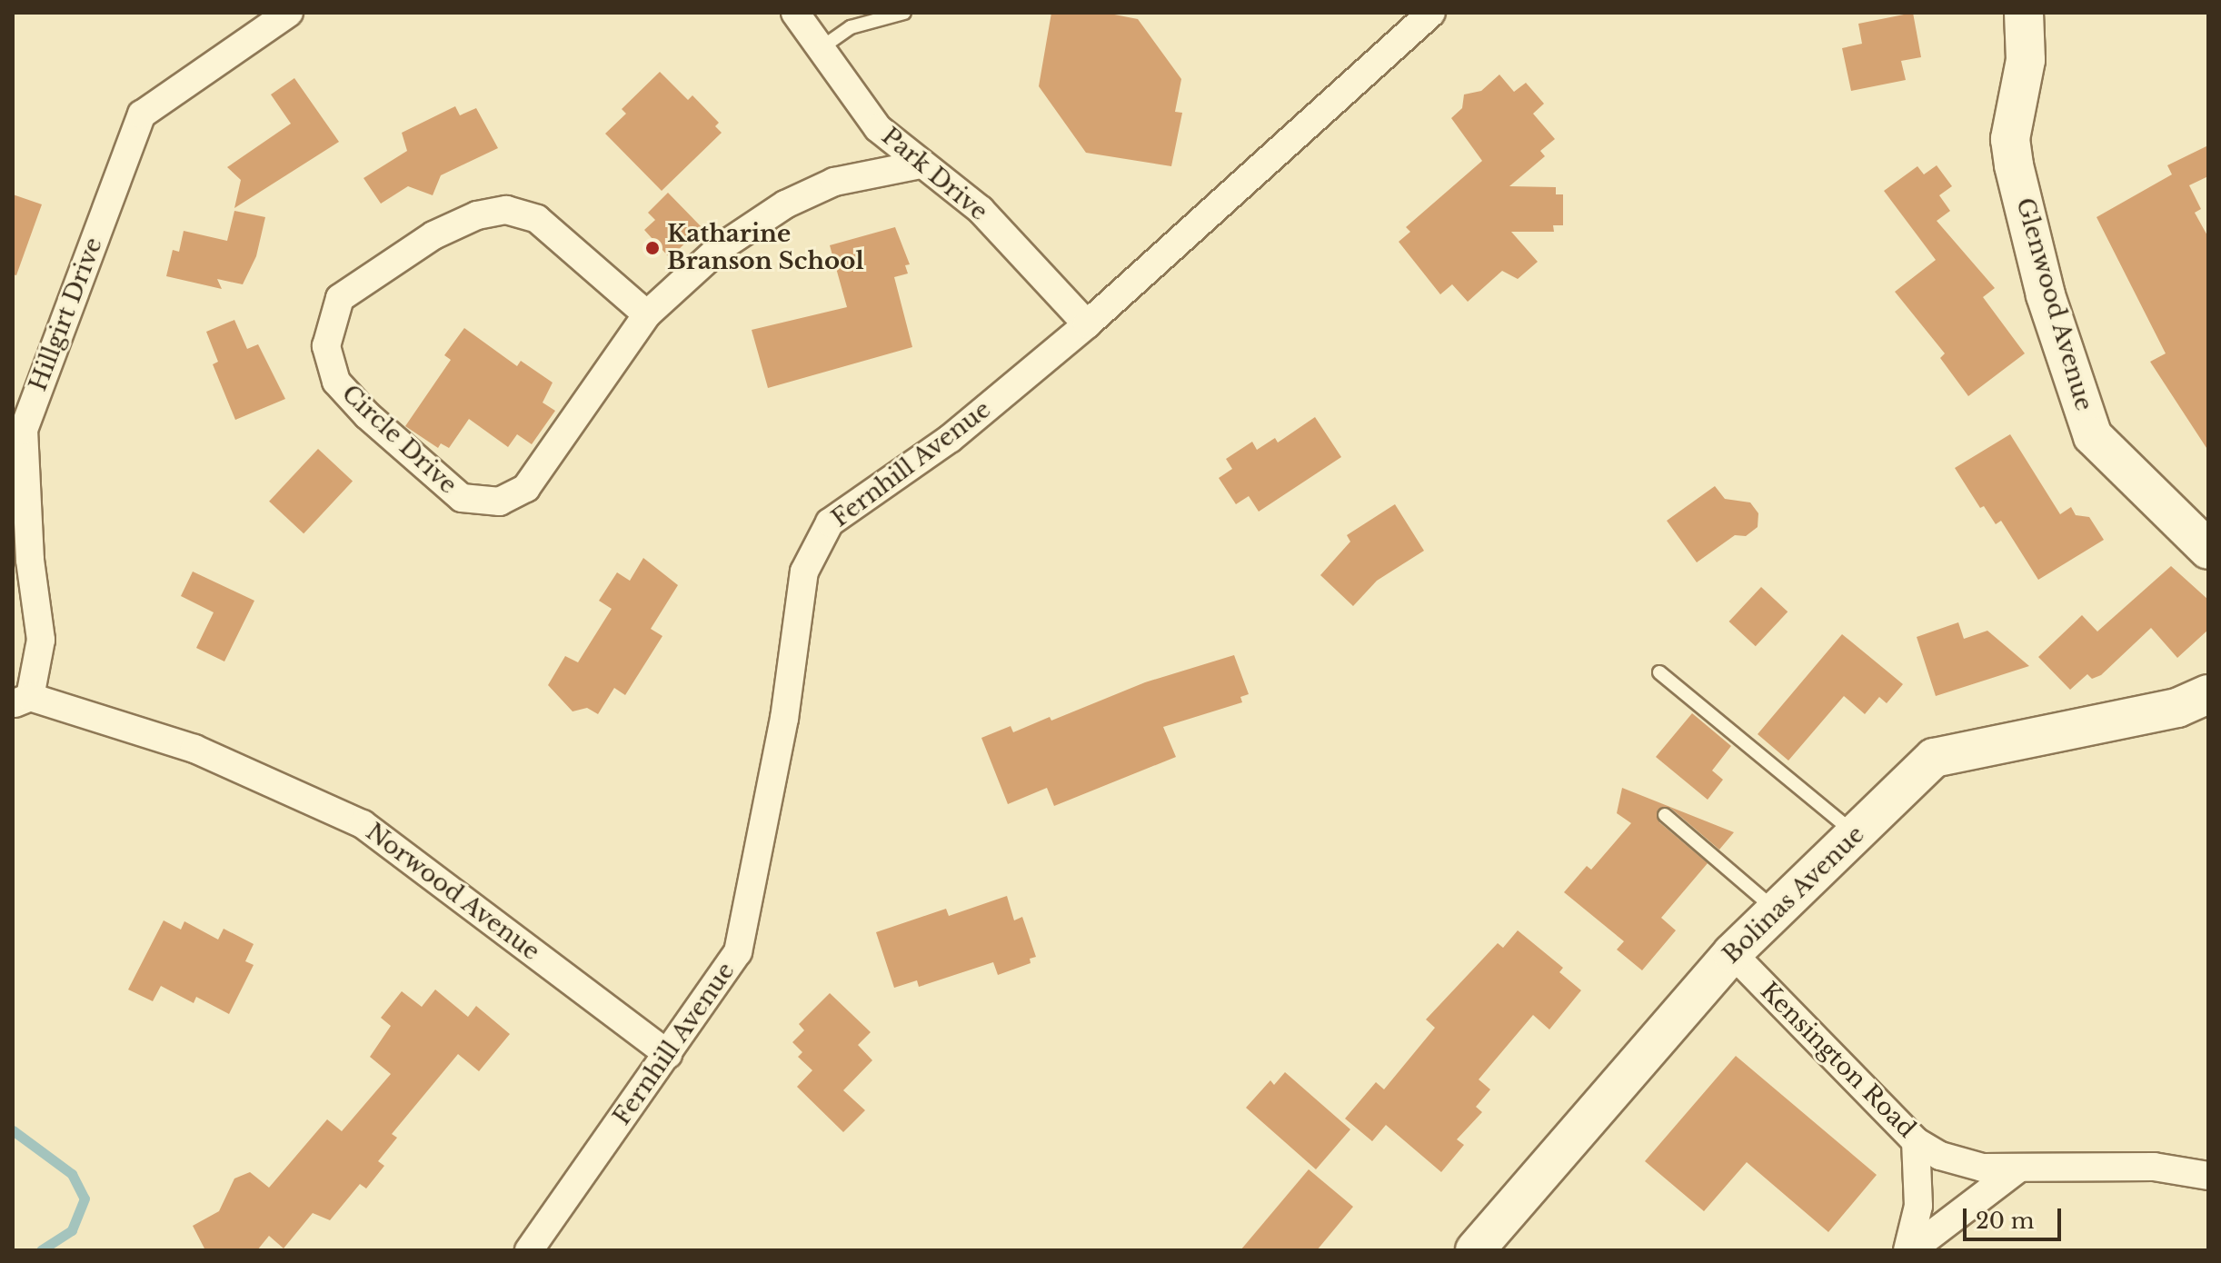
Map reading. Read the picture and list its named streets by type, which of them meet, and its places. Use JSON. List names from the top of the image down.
{
  "streets": {
    "street": [
      "Park Drive",
      "Glenwood Avenue",
      "Hillgirt Drive",
      "Circle Drive",
      "Fernhill Avenue",
      "Norwood Avenue",
      "Bolinas Avenue",
      "Kensington Road"
    ]
  },
  "crossings": [
    ["Park Drive", "Circle Drive"],
    ["Park Drive", "Fernhill Avenue"],
    ["Hillgirt Drive", "Norwood Avenue"],
    ["Fernhill Avenue", "Norwood Avenue"],
    ["Bolinas Avenue", "Kensington Road"]
  ],
  "places": ["Katharine Branson School"],
  "scale_bar": "20 m"
}
